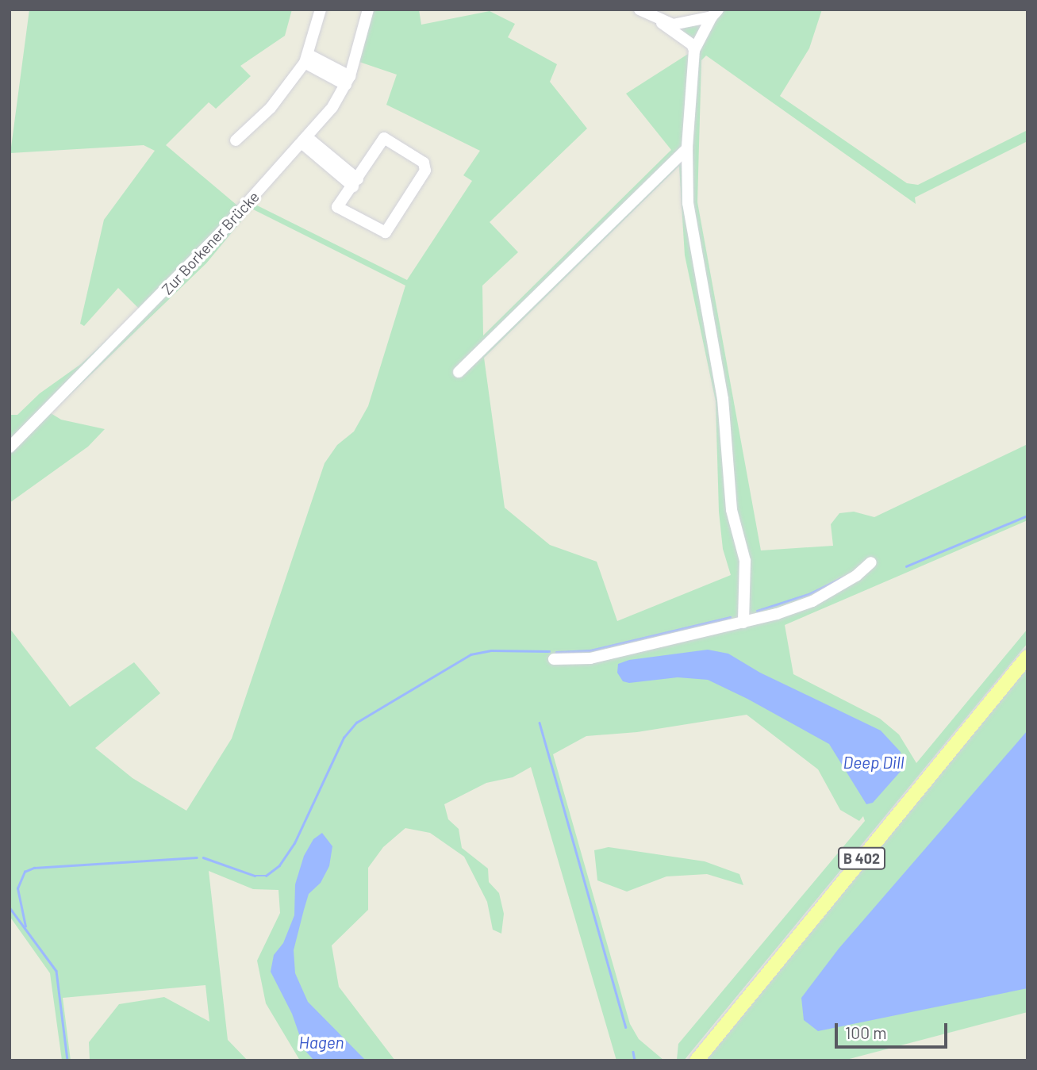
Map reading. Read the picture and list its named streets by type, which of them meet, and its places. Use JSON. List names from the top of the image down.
{
  "streets": {
    "main road": ["B 402"],
    "street": ["Zur Borkener Brücke"]
  },
  "water": ["Deep Dill", "Hagen"],
  "scale_bar": "100 m"
}
